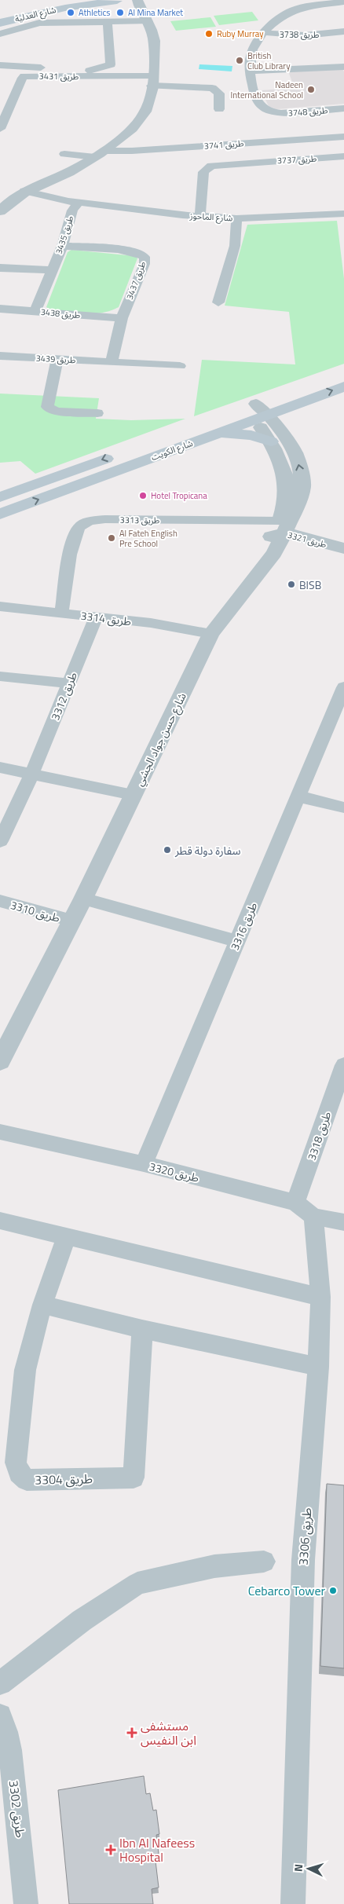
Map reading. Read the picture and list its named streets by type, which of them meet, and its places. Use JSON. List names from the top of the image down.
{
  "streets": {
    "main road": ["شارع العدلية", "شارع الكويت"],
    "street": [
      "طريق 3738",
      "طريق 3748",
      "طريق 3741",
      "طريق 3737",
      "شارع الماحوز",
      "طريق 3435",
      "طريق 3437",
      "طريق 3438",
      "طريق 3439",
      "طريق 3313",
      "طريق 3314",
      "طريق 3312",
      "شارع حسن جواد الجشي",
      "طريق 3310",
      "طريق 3316",
      "طريق 3318",
      "طريق 3320",
      "طريق 3304",
      "طريق 3306",
      "طريق 3302"
    ]
  },
  "crossings": [
    ["طريق 3737", "شارع الماحوز"],
    ["شارع الماحوز", "طريق 3435"],
    ["طريق 3435", "طريق 3437"],
    ["طريق 3435", "طريق 3438"],
    ["طريق 3437", "طريق 3438"],
    ["طريق 3437", "طريق 3439"],
    ["شارع الكويت", "شارع حسن جواد الجشي"],
    ["طريق 3313", "طريق 3314"],
    ["طريق 3313", "شارع حسن جواد الجشي"],
    ["طريق 3314", "طريق 3312"],
    ["طريق 3314", "شارع حسن جواد الجشي"],
    ["شارع حسن جواد الجشي", "طريق 3310"],
    ["طريق 3316", "طريق 3320"],
    ["طريق 3318", "طريق 3320"],
    ["طريق 3320", "طريق 3306"]
  ],
  "places": {
    "other": [
      "Athletics",
      "Al Mina Market",
      "Ruby Murray",
      "British Club Library",
      "Nadeen International School",
      "Hotel Tropicana",
      "Al Fateh English Pre School",
      "BISB",
      "سفارة دولة قطر",
      "Cebarco Tower"
    ],
    "health": ["مستشفى ابن النفيس", "Ibn Al Nafeess Hospital"]
  },
  "north": "left"
}
